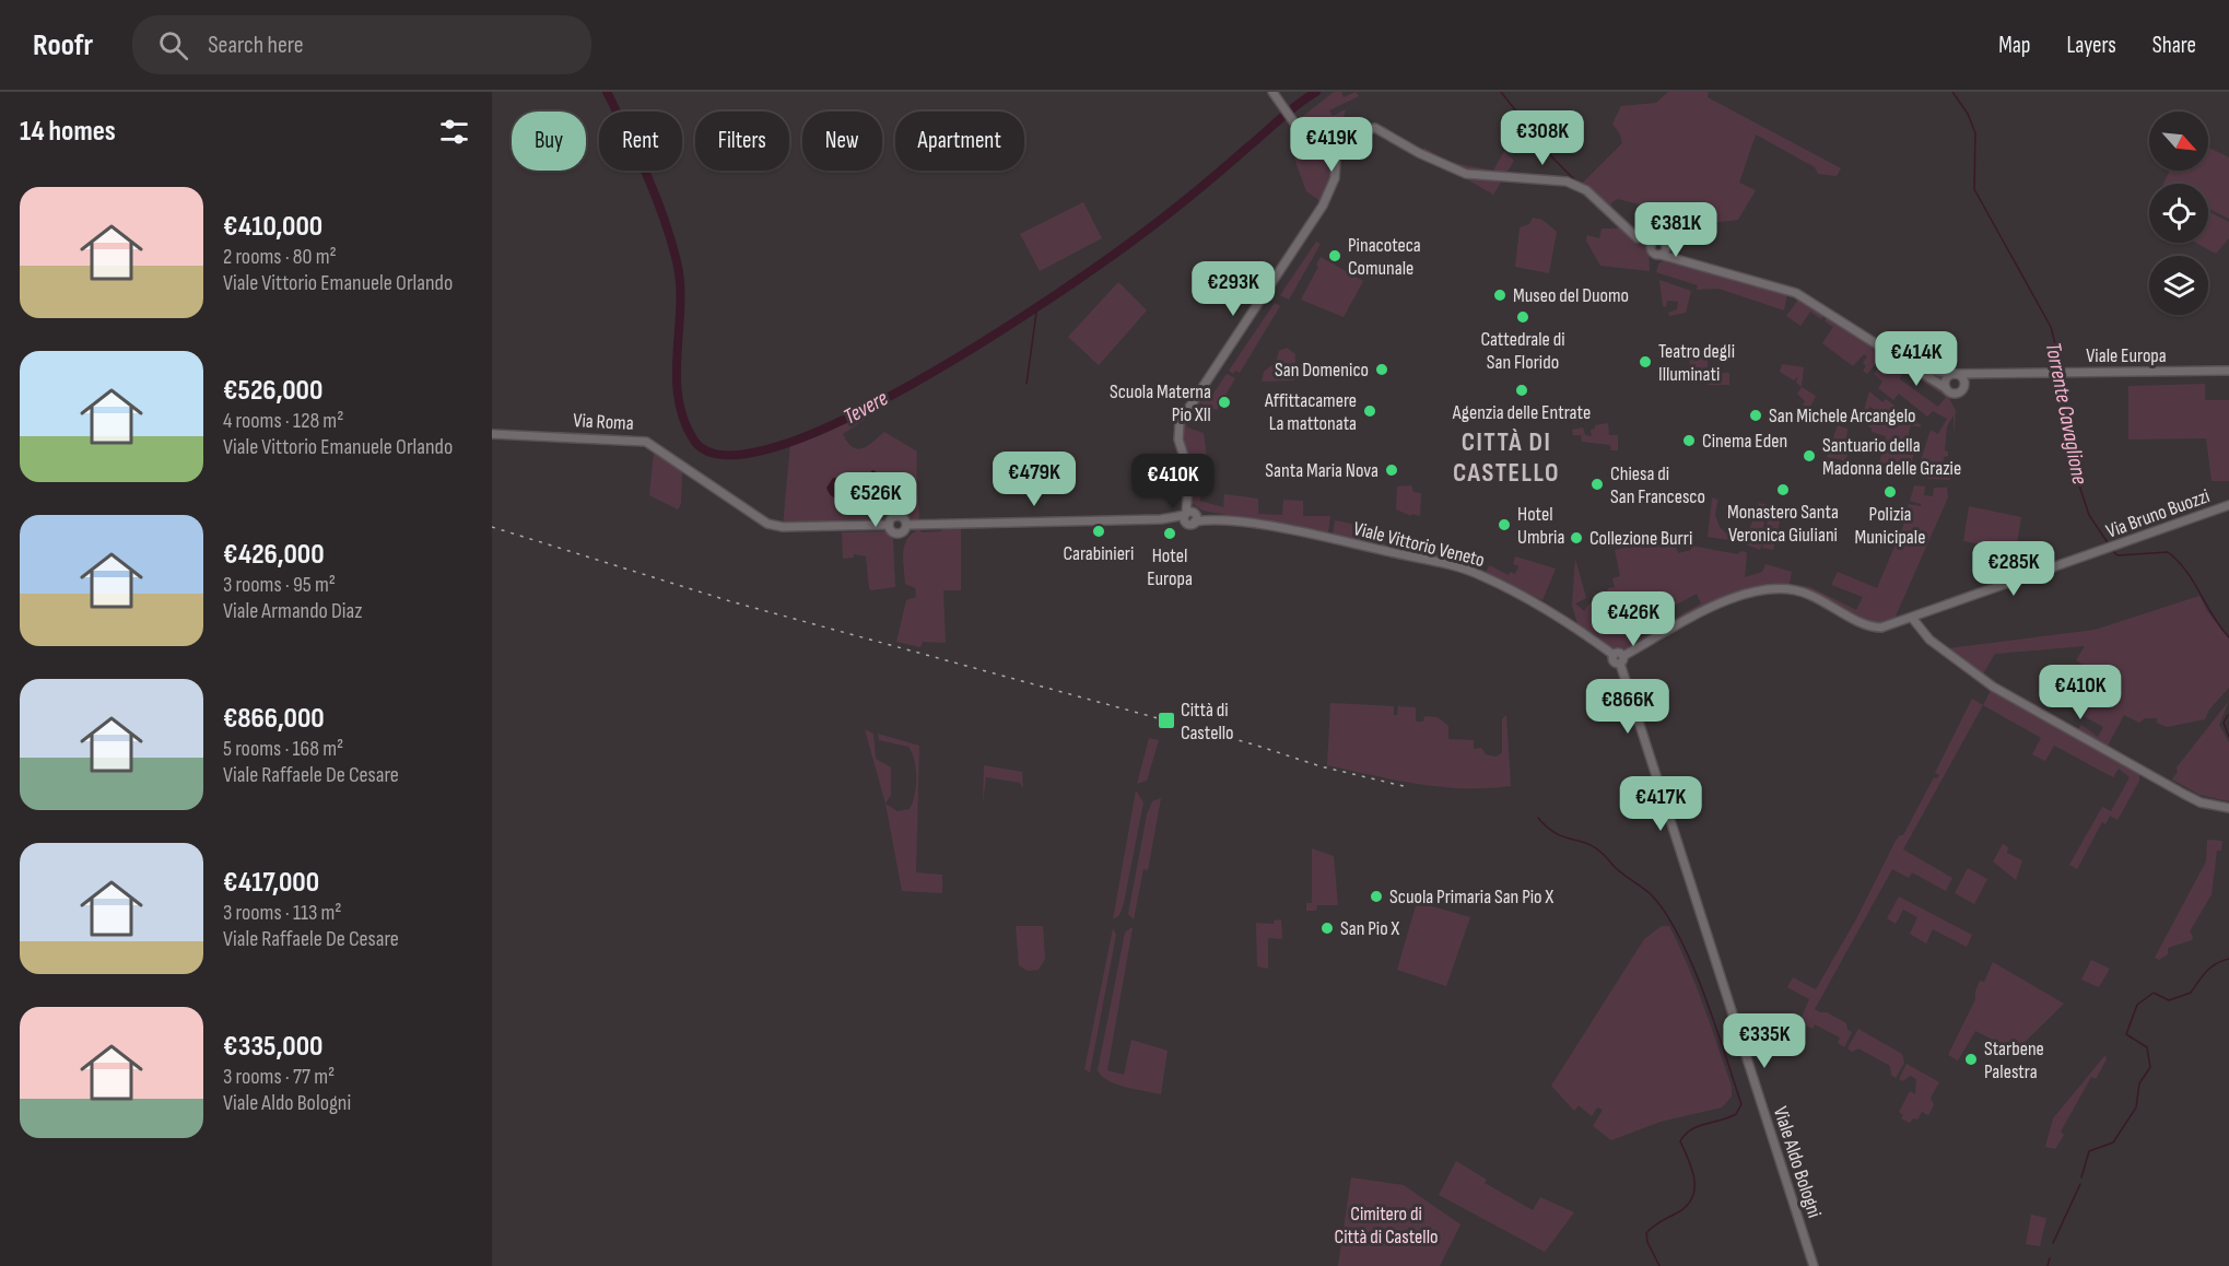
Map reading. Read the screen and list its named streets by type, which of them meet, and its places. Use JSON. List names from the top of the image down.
{
  "streets": {
    "main road": [
      "Viale Europa",
      "Via Roma",
      "Via Bruno Buozzi",
      "Viale Vittorio Veneto",
      "Viale Aldo Bologni"
    ]
  },
  "crossings": [
    ["Via Roma", "Viale Vittorio Veneto"],
    ["Via Bruno Buozzi", "Viale Vittorio Veneto"],
    ["Via Bruno Buozzi", "Viale Aldo Bologni"],
    ["Viale Vittorio Veneto", "Viale Aldo Bologni"]
  ],
  "districts": ["CITTÀ DI CASTELLO"],
  "water": ["Tevere", "Torrente Cavaglione"],
  "parks": ["Cimitero di Città di Castello"],
  "places": {
    "other": [
      "Pinacoteca Comunale",
      "Museo del Duomo",
      "Cattedrale di San Florido",
      "Teatro degli Illuminati",
      "San Domenico",
      "Agenzia delle Entrate",
      "Scuola Materna Pio XII",
      "Affittacamere La mattonata",
      "San Michele Arcangelo",
      "Cinema Eden",
      "Santuario della Madonna delle Grazie",
      "Santa Maria Nova",
      "Chiesa di San Francesco",
      "Monastero Santa Veronica Giuliani",
      "Polizia Municipale",
      "Hotel Umbria",
      "Carabinieri",
      "Hotel Europa",
      "Collezione Burri",
      "Scuola Primaria San Pio X",
      "San Pio X",
      "Starbene Palestra"
    ],
    "transit": ["Città di Castello"]
  },
  "north": "bottom right",
  "page": {
    "header": "Roofr",
    "search": "Search here",
    "nav": ["Map", "Layers", "Share"],
    "heading": "14 homes",
    "price": [
      "€308K",
      "€419K",
      "€381K",
      "€293K",
      "€414K",
      "€479K",
      "€410K",
      "€526K",
      "€285K",
      "€426K",
      "€410K",
      "€866K",
      "€417K",
      "€335K"
    ],
    "chip": [
      "Buy",
      "Rent",
      "Filters",
      "New",
      "Apartment"
    ],
    "list": [
      {
        "name": "€410,000",
        "note": "2 rooms · 80 m² · Viale Vittorio Emanuele Orlando"
      },
      {
        "name": "€526,000",
        "note": "4 rooms · 128 m² · Viale Vittorio Emanuele Orlando"
      },
      {
        "name": "€426,000",
        "note": "3 rooms · 95 m² · Viale Armando Diaz"
      },
      {
        "name": "€866,000",
        "note": "5 rooms · 168 m² · Viale Raffaele De Cesare"
      },
      {
        "name": "€417,000",
        "note": "3 rooms · 113 m² · Viale Raffaele De Cesare"
      },
      {
        "name": "€335,000",
        "note": "3 rooms · 77 m² · Viale Aldo Bologni"
      }
    ]
  }
}
